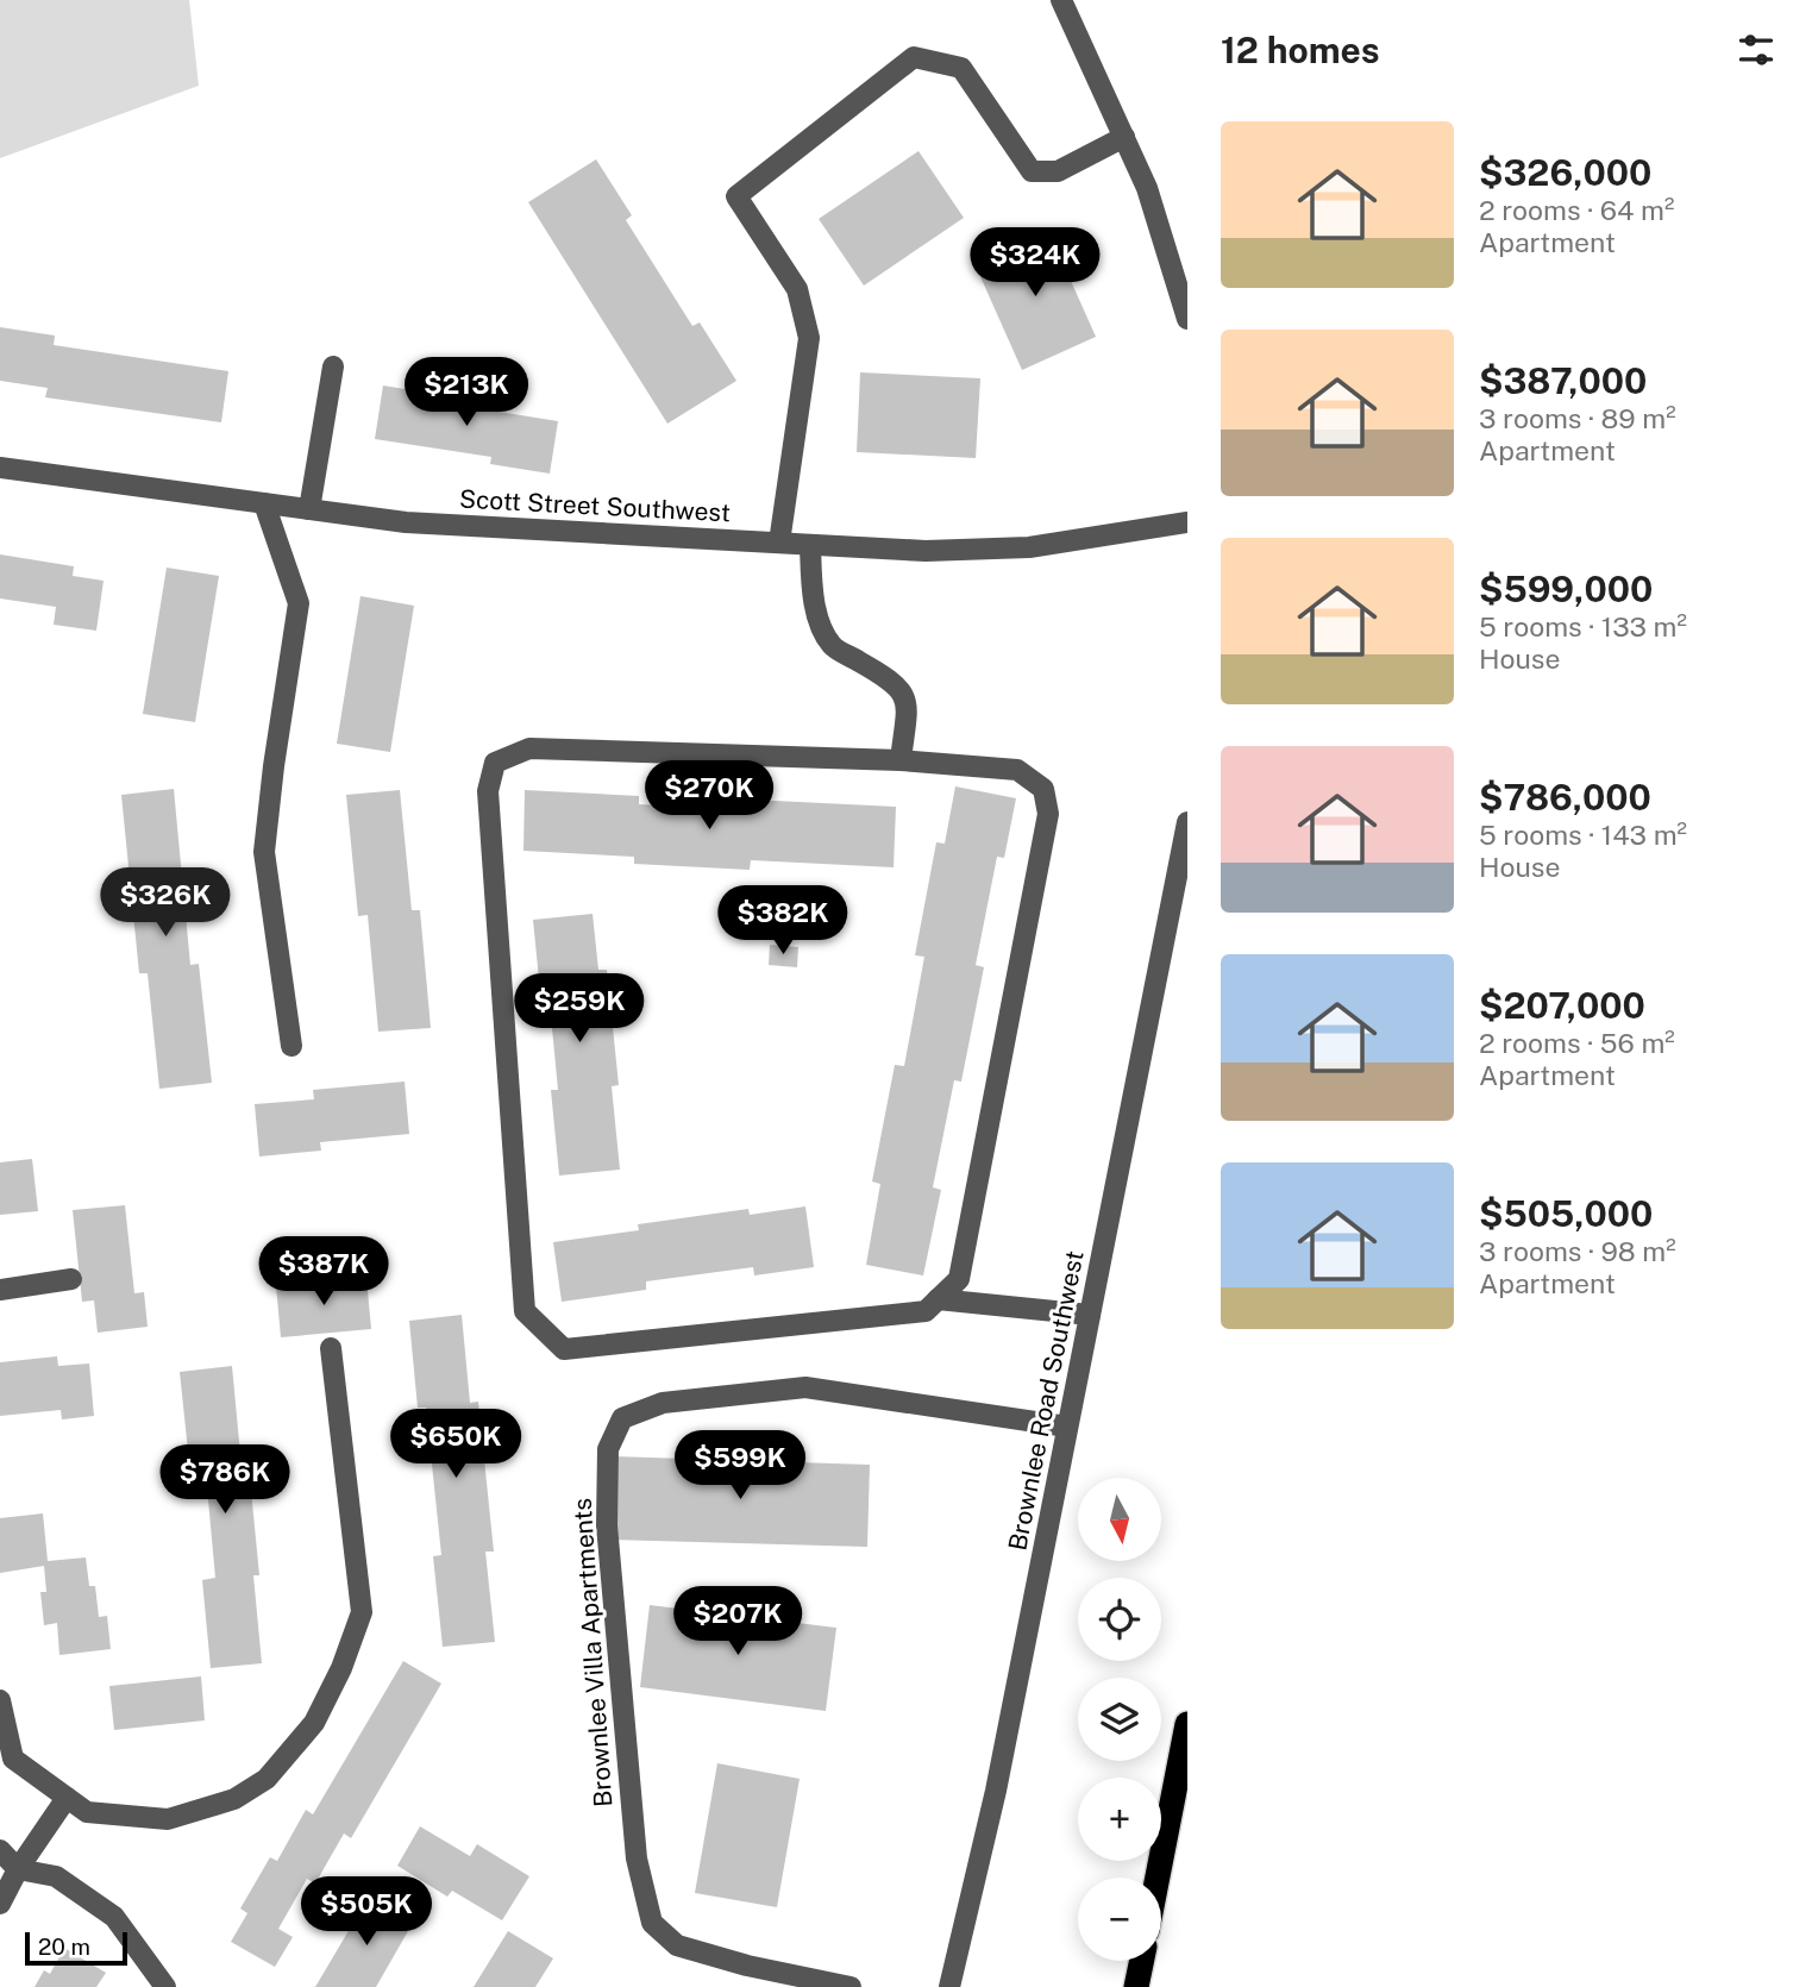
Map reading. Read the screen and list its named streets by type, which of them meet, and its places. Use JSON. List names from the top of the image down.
{
  "streets": {
    "street": ["Scott Street Southwest", "Brownlee Road Southwest", "Brownlee Villa Apartments"]
  },
  "crossings": [
    ["Brownlee Road Southwest", "Brownlee Villa Apartments"]
  ],
  "scale_bar": "20 m",
  "north": "bottom",
  "page": {
    "heading": "12 homes",
    "list": [
      {
        "name": "$326,000",
        "note": "2 rooms · 64 m² · Apartment"
      },
      {
        "name": "$387,000",
        "note": "3 rooms · 89 m² · Apartment"
      },
      {
        "name": "$599,000",
        "note": "5 rooms · 133 m² · House"
      },
      {
        "name": "$786,000",
        "note": "5 rooms · 143 m² · House"
      },
      {
        "name": "$207,000",
        "note": "2 rooms · 56 m² · Apartment"
      },
      {
        "name": "$505,000",
        "note": "3 rooms · 98 m² · Apartment"
      }
    ],
    "price": [
      "$324K",
      "$213K",
      "$270K",
      "$326K",
      "$382K",
      "$259K",
      "$387K",
      "$650K",
      "$599K",
      "$786K",
      "$207K",
      "$505K"
    ],
    "map_buttons": ["+", "−"],
    "scale": "20 m"
  }
}
